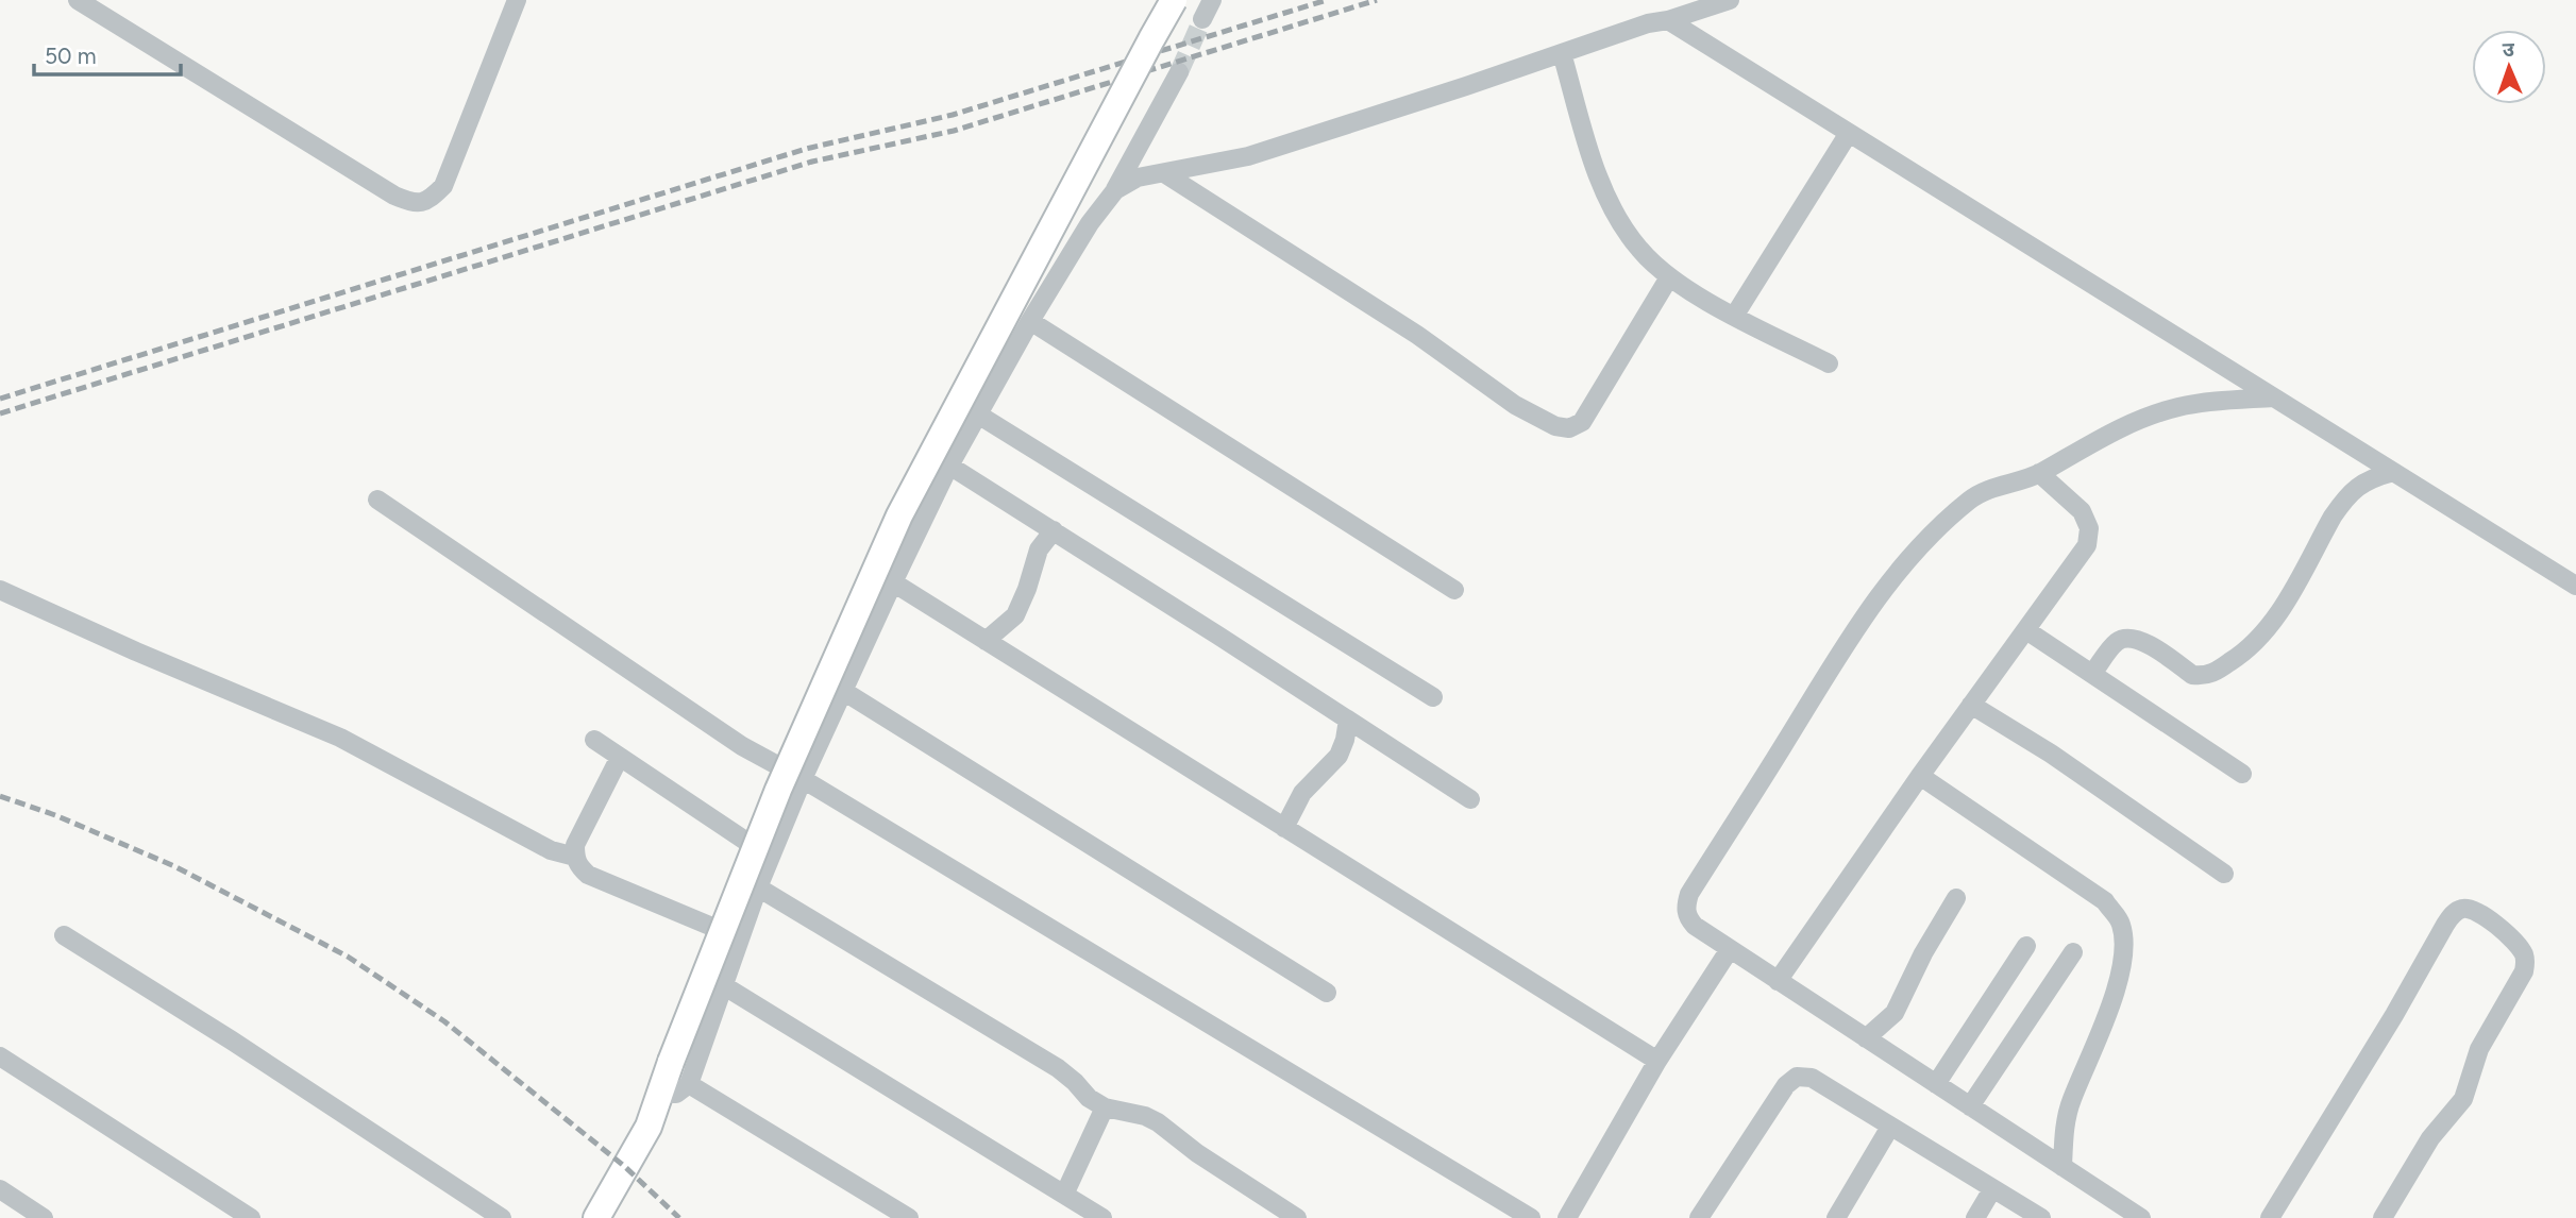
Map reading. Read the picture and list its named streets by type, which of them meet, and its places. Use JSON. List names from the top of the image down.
{
  "scale_bar": "50 m",
  "north": "top"
}
